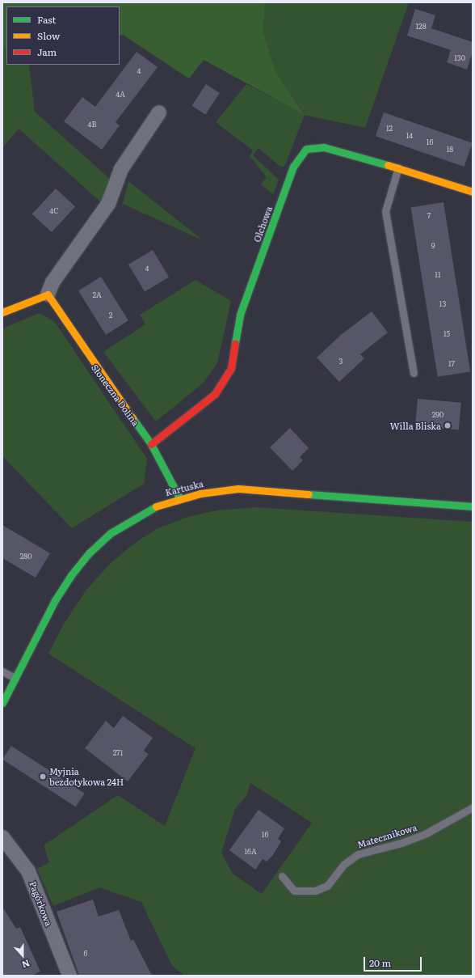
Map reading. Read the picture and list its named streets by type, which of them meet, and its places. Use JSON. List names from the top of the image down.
{
  "streets": {
    "street": [
      "Olchowa",
      "Słoneczna Dolina",
      "Kartuska",
      "Pagórkowa"
    ],
    "lane": ["Matecznikowa"]
  },
  "crossings": [
    ["Olchowa", "Słoneczna Dolina"],
    ["Słoneczna Dolina", "Kartuska"]
  ],
  "places": ["Willa Bliska", "Myjnia bezdotykowa 24H"],
  "house_numbers": [
    "128",
    "130",
    "4",
    "4A",
    "4B",
    "12",
    "14",
    "16",
    "18",
    "4C",
    "7",
    "9",
    "4",
    "11",
    "2A",
    "13",
    "2",
    "15",
    "3",
    "17",
    "290",
    "280",
    "271",
    "16",
    "16A",
    "6"
  ],
  "legend": ["Fast", "Slow", "Jam"],
  "scale_bar": "20 m",
  "north": "bottom"
}
